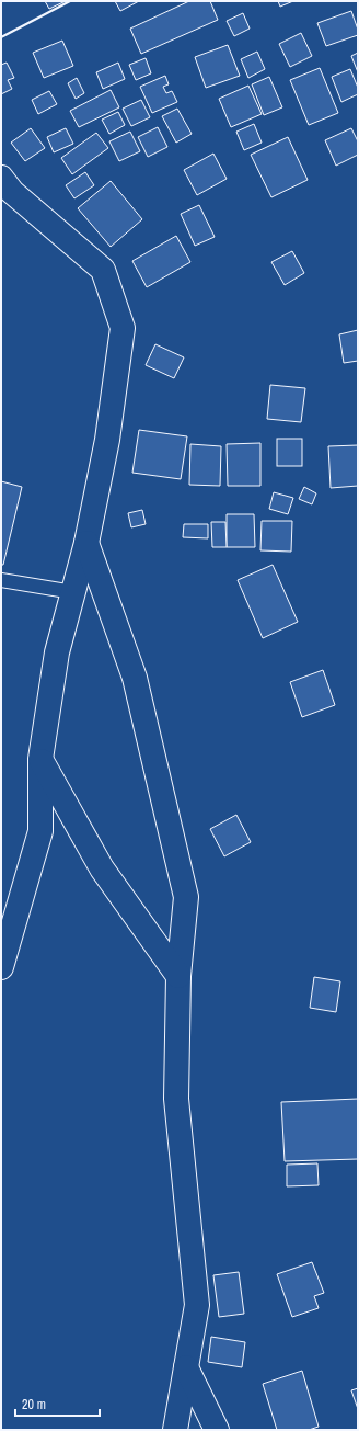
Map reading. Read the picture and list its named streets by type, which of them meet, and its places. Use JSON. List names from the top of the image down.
{
  "scale_bar": "20 m"
}
